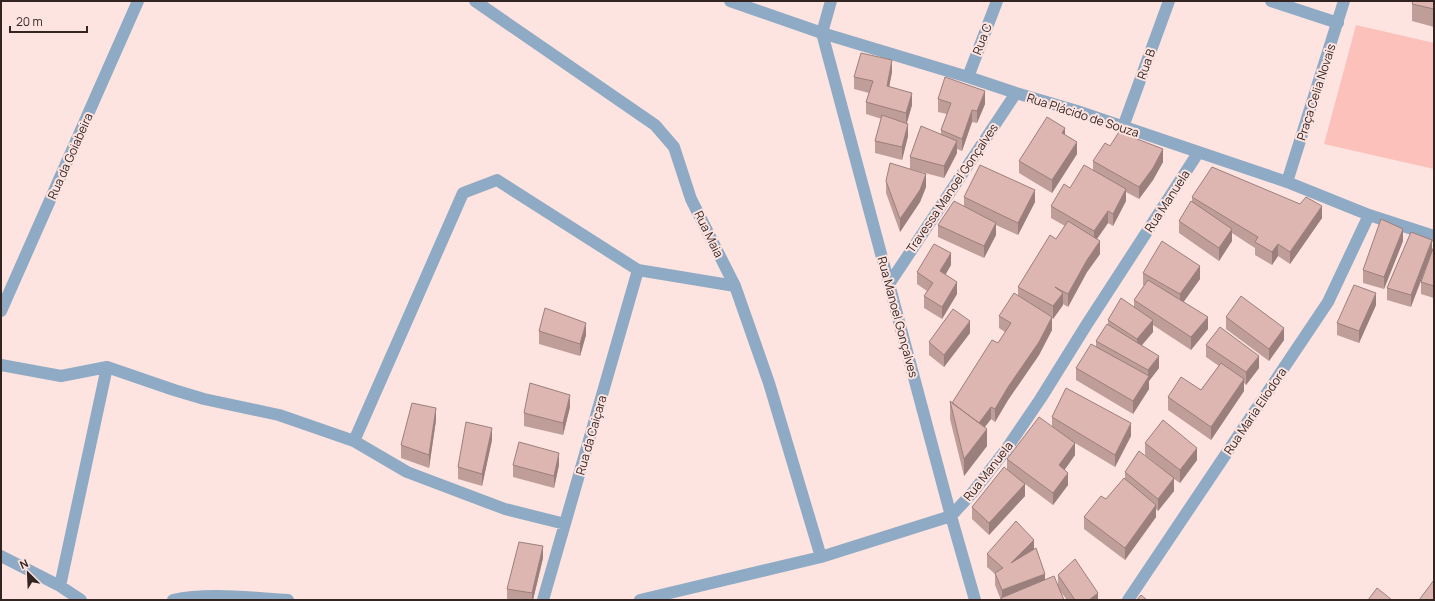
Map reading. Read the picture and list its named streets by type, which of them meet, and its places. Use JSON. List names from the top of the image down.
{
  "streets": {
    "street": [
      "Rua C",
      "Rua B",
      "Praça Celia Novais",
      "Rua Plácido de Souza",
      "Rua da Goiabeira",
      "Travessa Manoel Gonçalves",
      "Rua Manuela",
      "Rua Maia",
      "Rua Manoel Gonçalves",
      "Rua Maria Eliodora",
      "Rua da Caiçara"
    ]
  },
  "crossings": [
    ["Rua C", "Rua Plácido de Souza"],
    ["Rua B", "Rua Plácido de Souza"],
    ["Praça Celia Novais", "Rua Plácido de Souza"],
    ["Rua Plácido de Souza", "Travessa Manoel Gonçalves"],
    ["Rua Plácido de Souza", "Rua Manuela"],
    ["Rua Plácido de Souza", "Rua Manoel Gonçalves"],
    ["Rua Plácido de Souza", "Rua Maria Eliodora"],
    ["Travessa Manoel Gonçalves", "Rua Manoel Gonçalves"],
    ["Rua Manuela", "Rua Maia"],
    ["Rua Manuela", "Rua Manoel Gonçalves"]
  ],
  "scale_bar": "20 m",
  "north": "top left"
}
